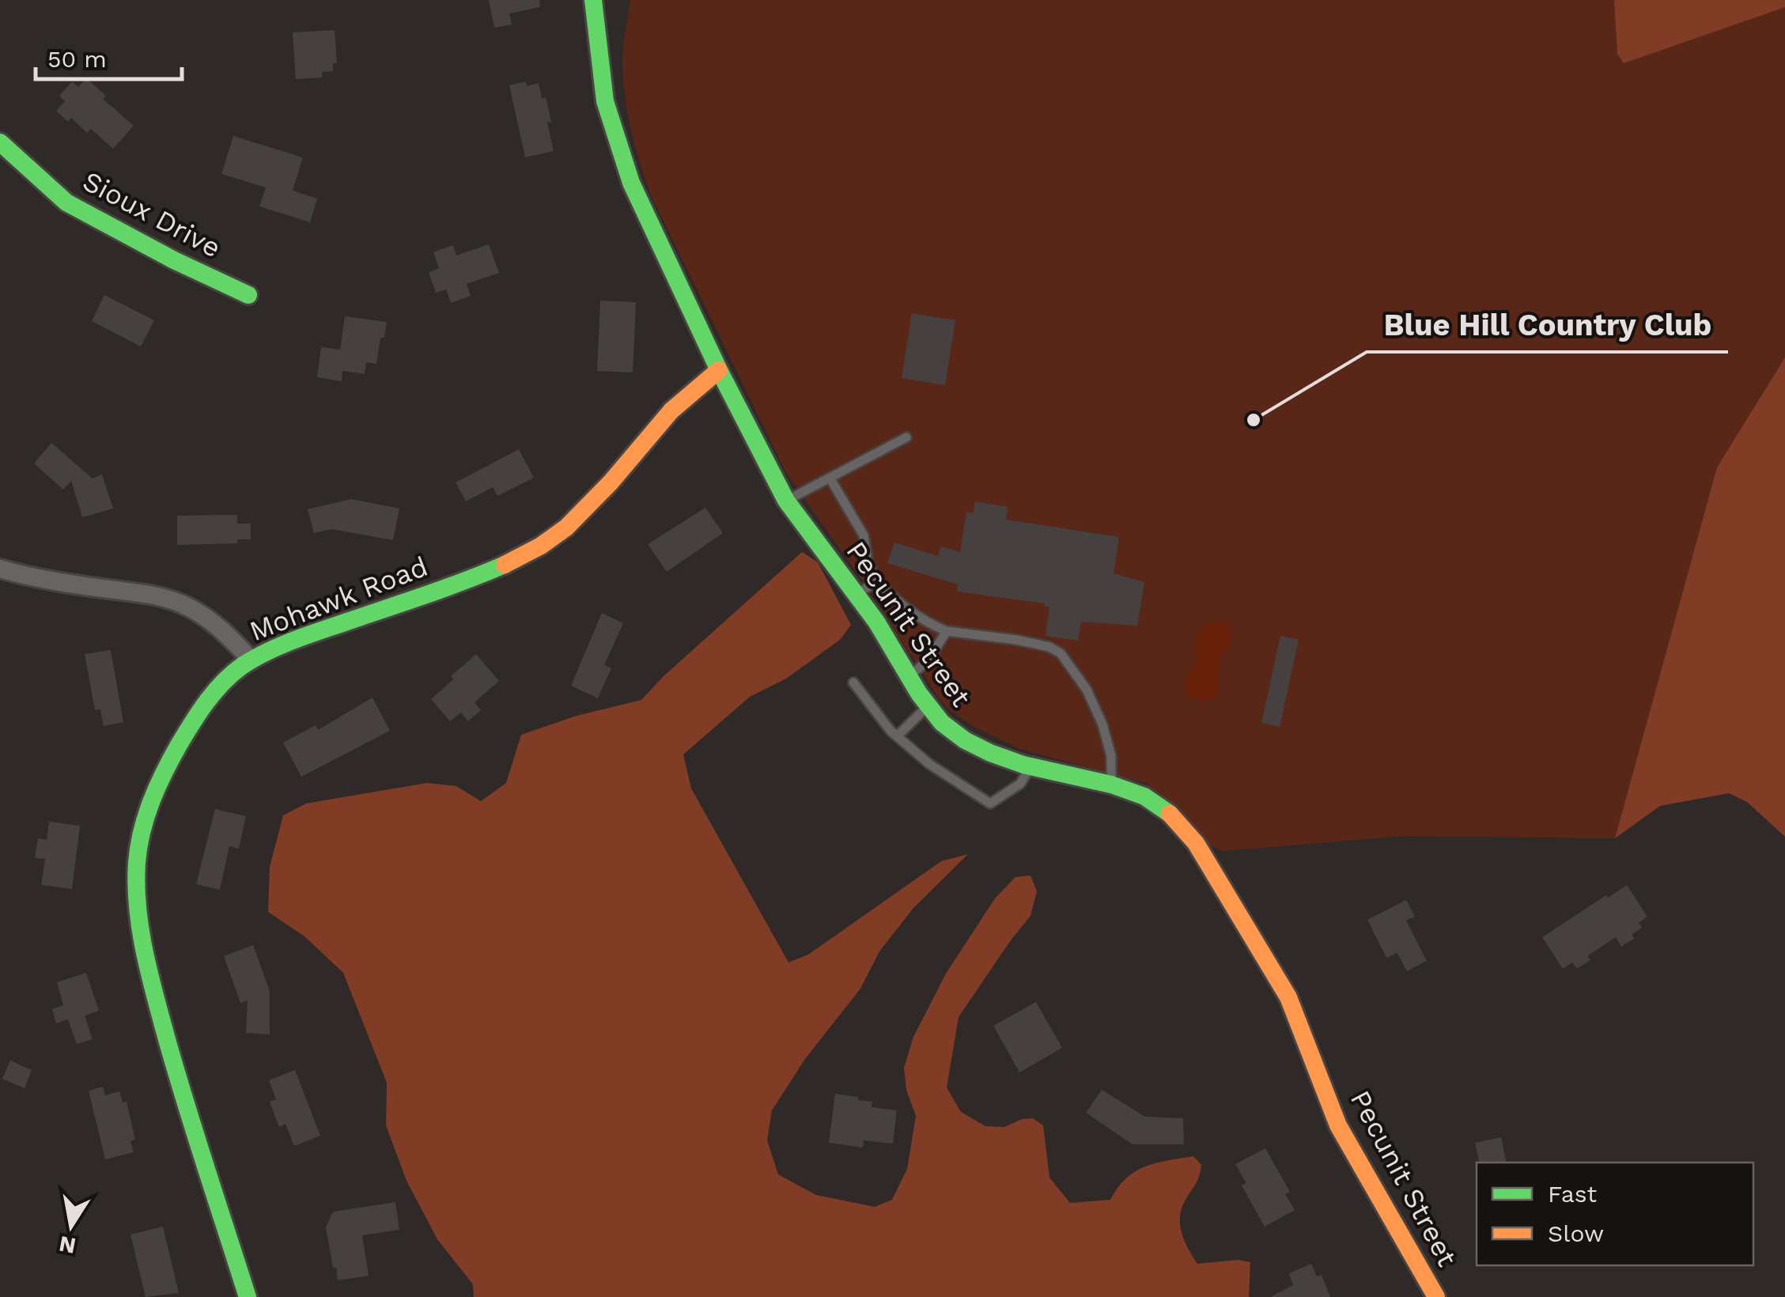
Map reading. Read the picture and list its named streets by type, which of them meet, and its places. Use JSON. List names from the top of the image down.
{
  "streets": {
    "street": ["Sioux Drive", "Mohawk Road", "Pecunit Street"]
  },
  "crossings": [
    ["Mohawk Road", "Pecunit Street"]
  ],
  "places": ["Blue Hill Country Club"],
  "legend": ["Fast", "Slow"],
  "scale_bar": "50 m",
  "north": "bottom"
}
